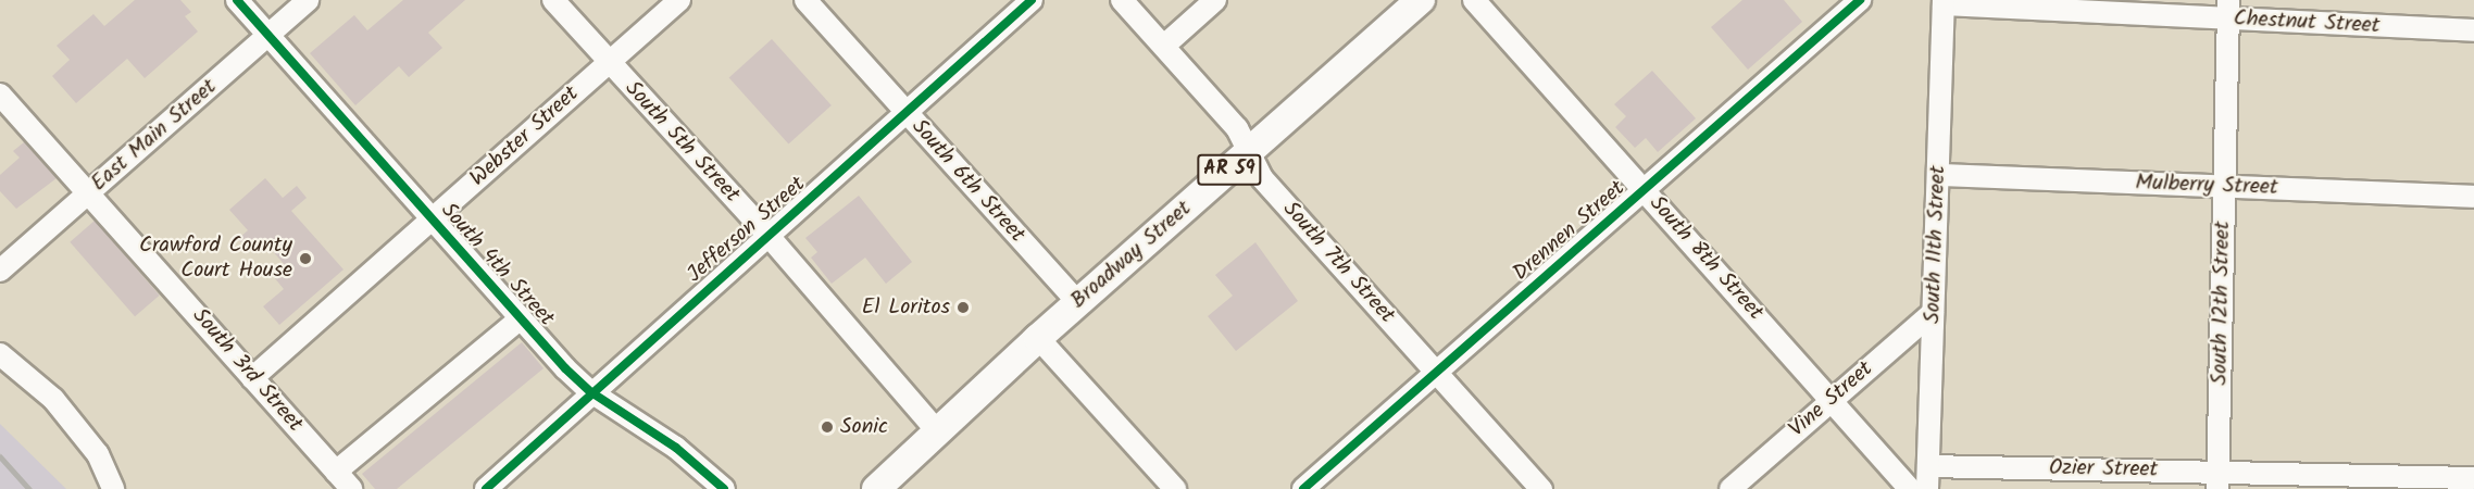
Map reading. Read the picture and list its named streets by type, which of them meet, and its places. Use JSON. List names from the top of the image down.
{
  "streets": {
    "main road": ["AR 59", "Broadway Street"],
    "street": [
      "Chestnut Street",
      "East Main Street",
      "Webster Street",
      "South 5th Street",
      "South 6th Street",
      "Mulberry Street",
      "Jefferson Street",
      "Drennen Street",
      "South 11th Street",
      "South 8th Street",
      "South 7th Street",
      "South 4th Street",
      "South 12th Street",
      "South 3rd Street",
      "Vine Street",
      "Ozier Street"
    ]
  },
  "crossings": [
    ["Chestnut Street", "South 11th Street"],
    ["Chestnut Street", "South 12th Street"],
    ["East Main Street", "South 4th Street"],
    ["East Main Street", "South 3rd Street"],
    ["Webster Street", "South 5th Street"],
    ["Webster Street", "South 4th Street"],
    ["Webster Street", "South 3rd Street"],
    ["South 5th Street", "Jefferson Street"],
    ["South 5th Street", "Broadway Street"],
    ["South 6th Street", "Jefferson Street"],
    ["South 6th Street", "Broadway Street"],
    ["Mulberry Street", "South 11th Street"],
    ["Mulberry Street", "South 12th Street"],
    ["Jefferson Street", "South 4th Street"],
    ["Drennen Street", "South 8th Street"],
    ["Drennen Street", "South 7th Street"],
    ["South 11th Street", "Vine Street"],
    ["South 11th Street", "Ozier Street"],
    ["Broadway Street", "South 7th Street"],
    ["South 8th Street", "Vine Street"],
    ["South 12th Street", "Ozier Street"]
  ],
  "places": ["Crawford County Court House", "El Loritos", "Sonic"]
}
